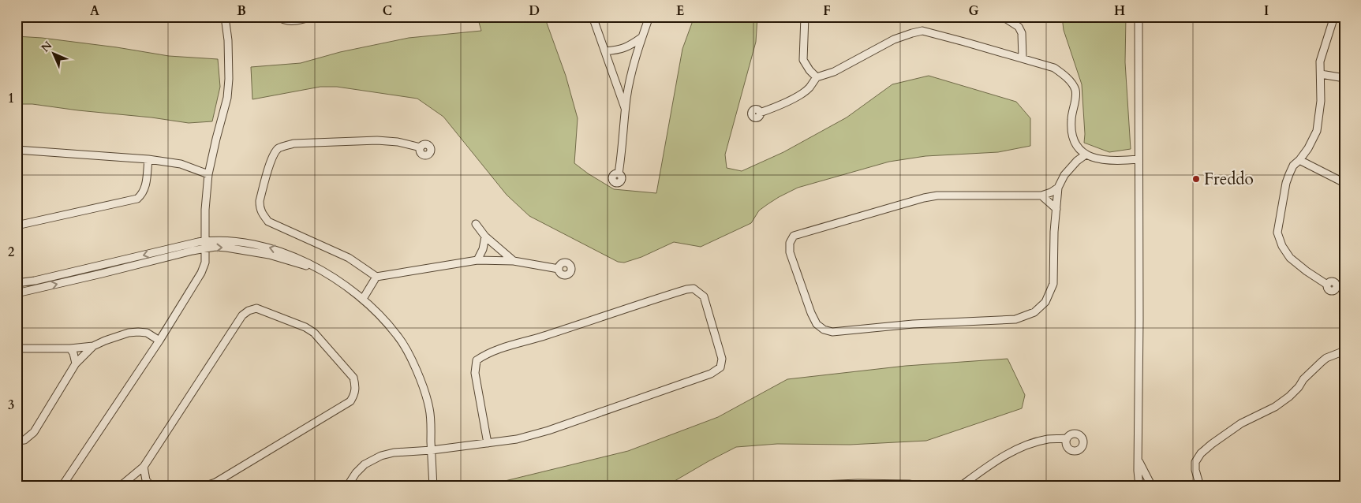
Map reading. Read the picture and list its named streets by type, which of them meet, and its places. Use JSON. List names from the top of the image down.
{
  "places": ["Freddo"],
  "north": "top left",
  "grid": {
    "columns": [
      "A",
      "B",
      "C",
      "D",
      "E",
      "F",
      "G",
      "H",
      "I"
    ],
    "rows": ["1", "2", "3"]
  }
}
